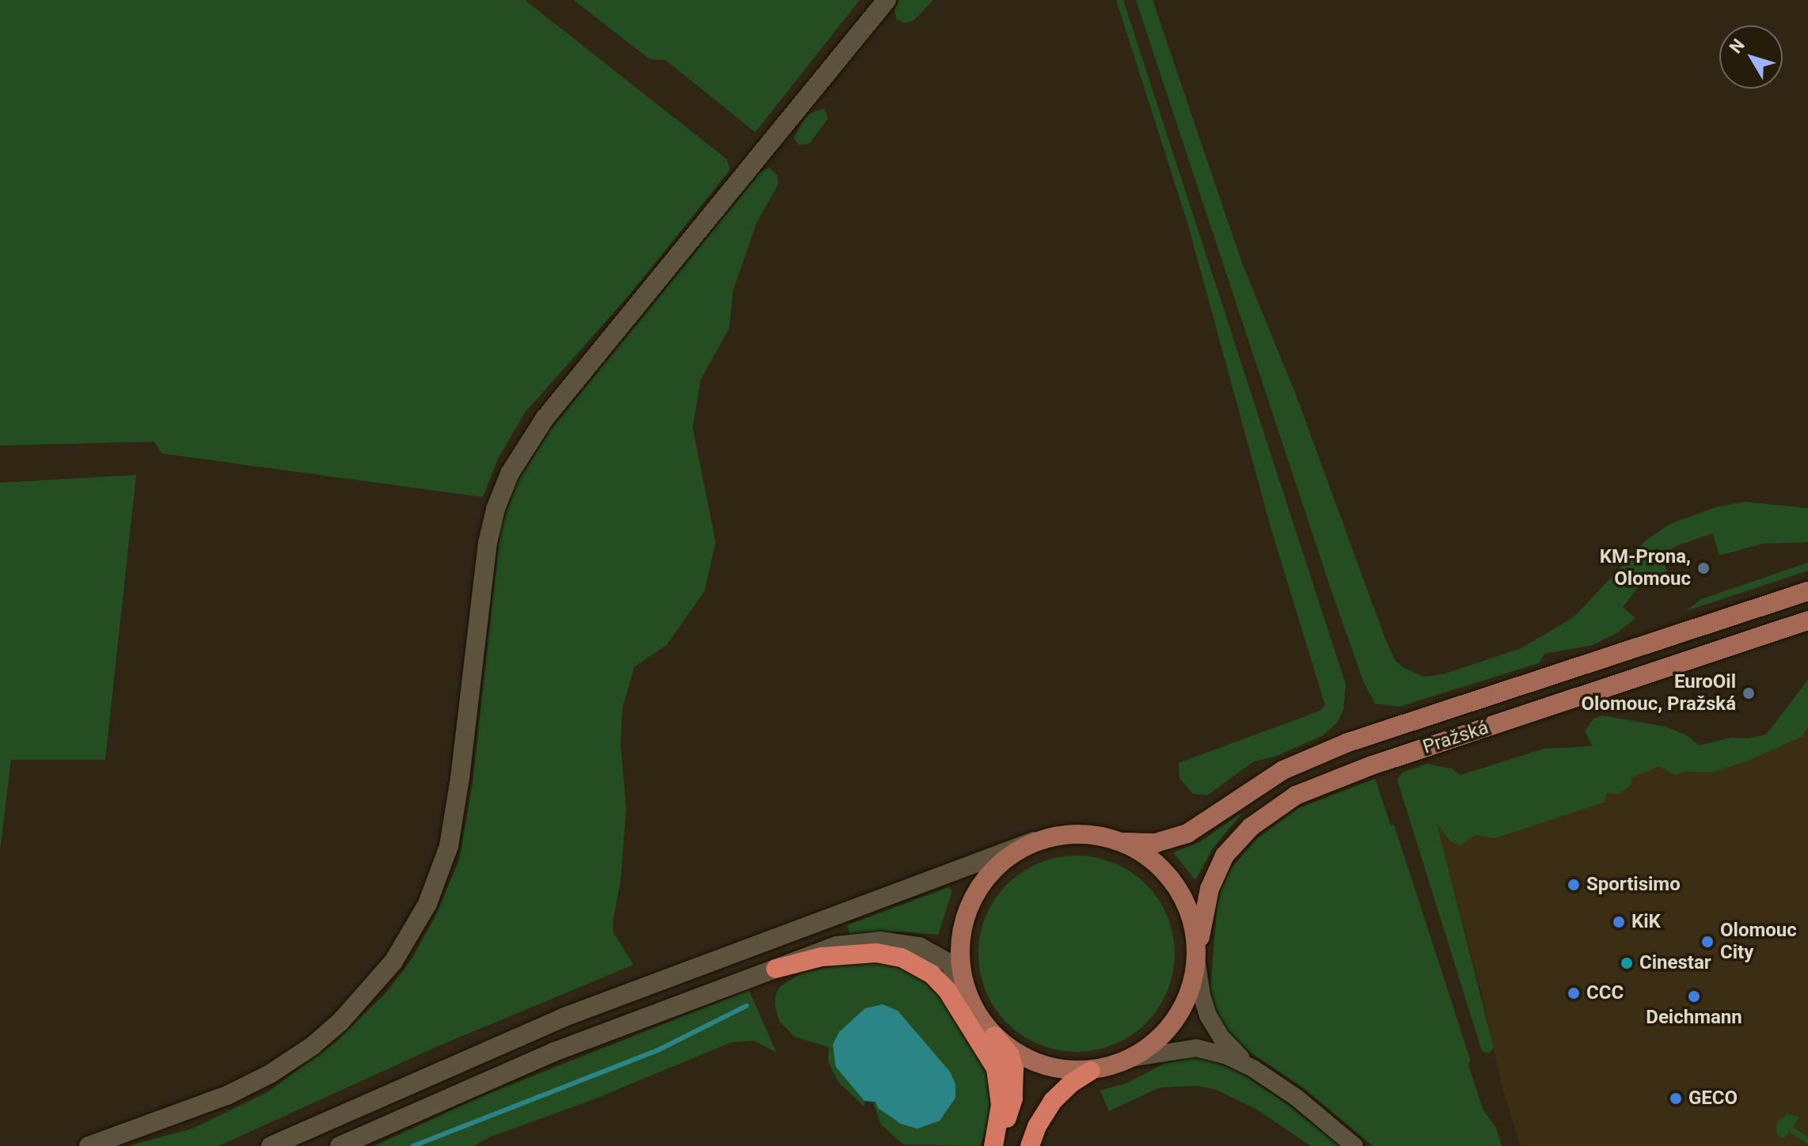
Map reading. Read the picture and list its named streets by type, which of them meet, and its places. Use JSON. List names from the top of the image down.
{
  "streets": {
    "main road": ["Pražská"]
  },
  "places": [
    "KM-Prona, Olomouc",
    "EuroOil Olomouc, Pražská",
    "Sportisimo",
    "KiK",
    "Olomouc City",
    "Cinestar",
    "CCC",
    "Deichmann",
    "GECO"
  ],
  "north": "top left"
}
